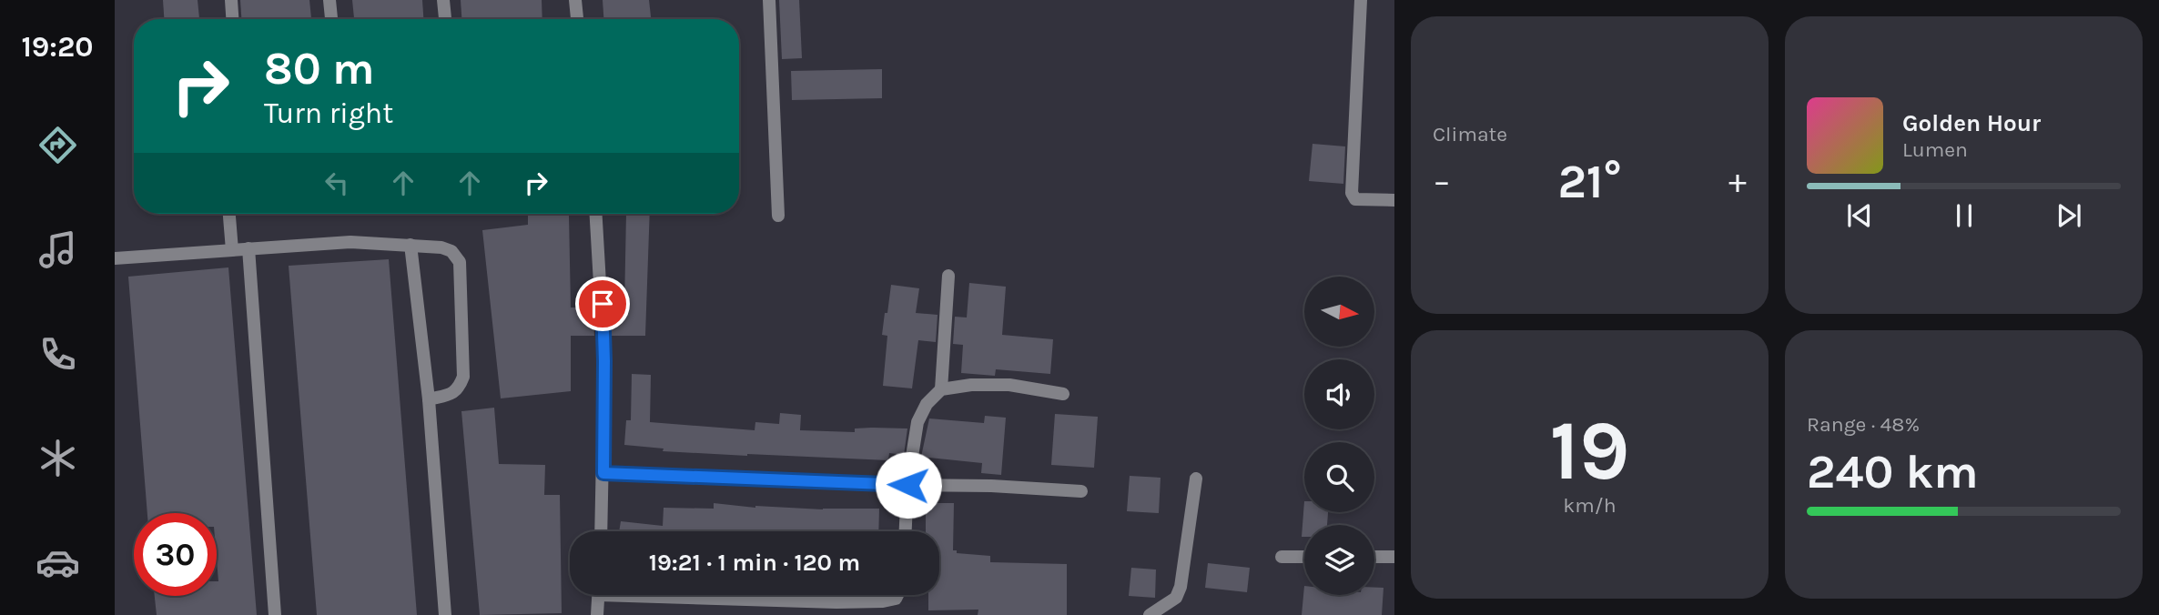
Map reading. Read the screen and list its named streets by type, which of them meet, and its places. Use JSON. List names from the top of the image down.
{
  "north": "right",
  "page": {
    "tabs": "19:20",
    "tile": [
      "Climate",
      ["19", "km/h"],
      ["Range · 48%", "240 km"]
    ],
    "turn": ["80 m", "Turn right"],
    "song": ["Golden Hour", "Lumen"],
    "heat": ["−", "21°", "+"],
    "limit": "30",
    "trip": "19:21 · 1 min · 120 m"
  }
}
